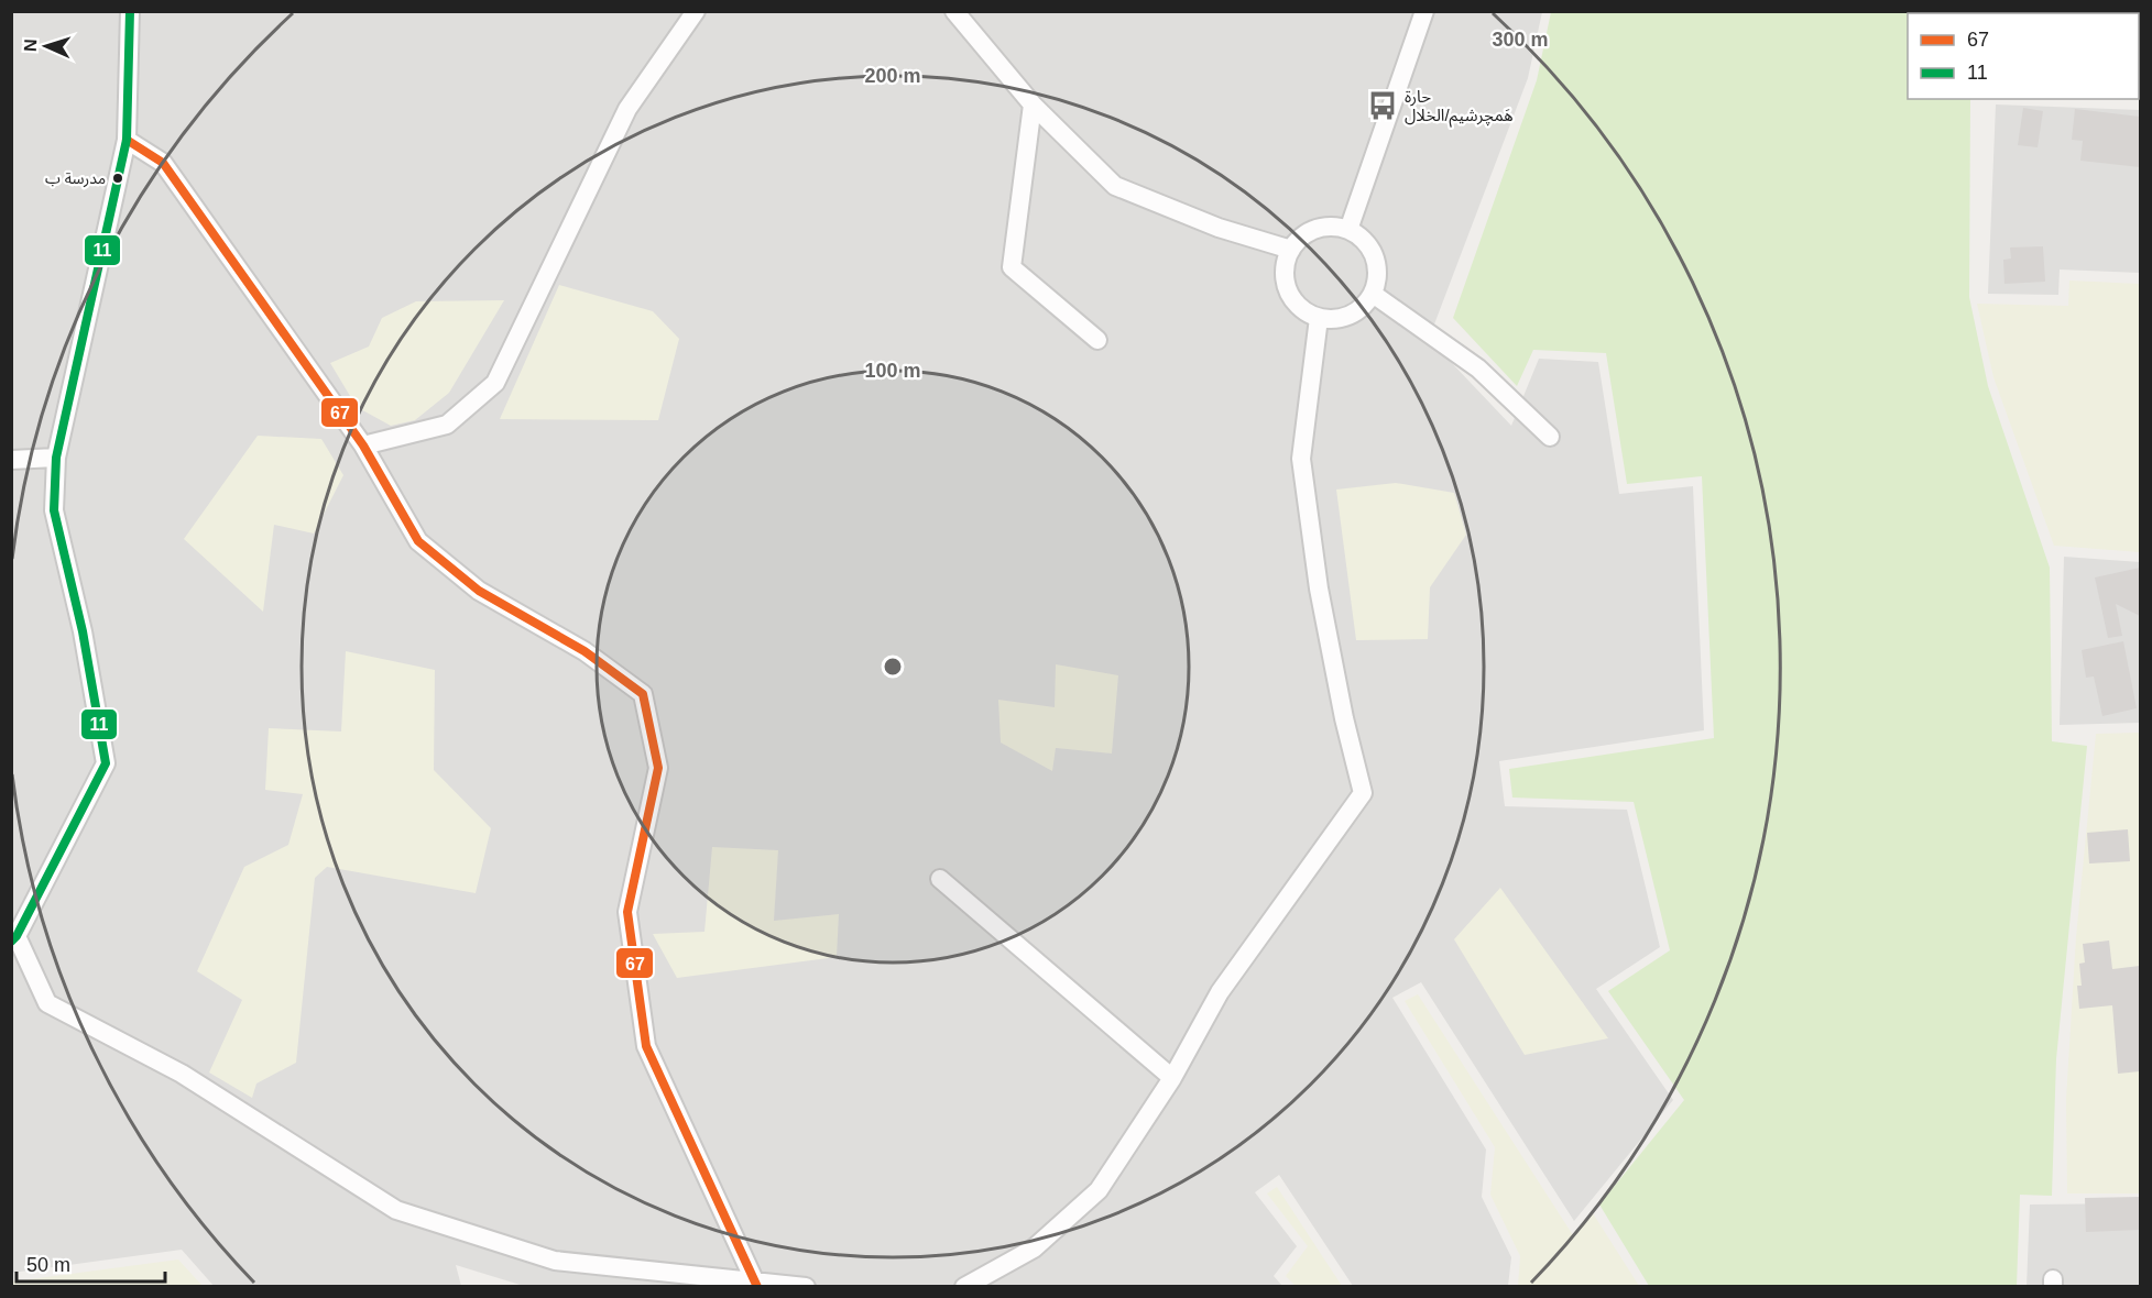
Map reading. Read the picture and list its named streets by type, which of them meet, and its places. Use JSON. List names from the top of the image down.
{
  "places": {
    "bus stop": ["حارة هَمچرشيم/الخلال"],
    "other": ["مدرسة ب"]
  },
  "lines": ["transit line 11", "transit line 67"],
  "legend": ["67", "11"],
  "scale_bar": "50 m",
  "north": "left",
  "rings": ["300 m", "200 m", "100 m"]
}
